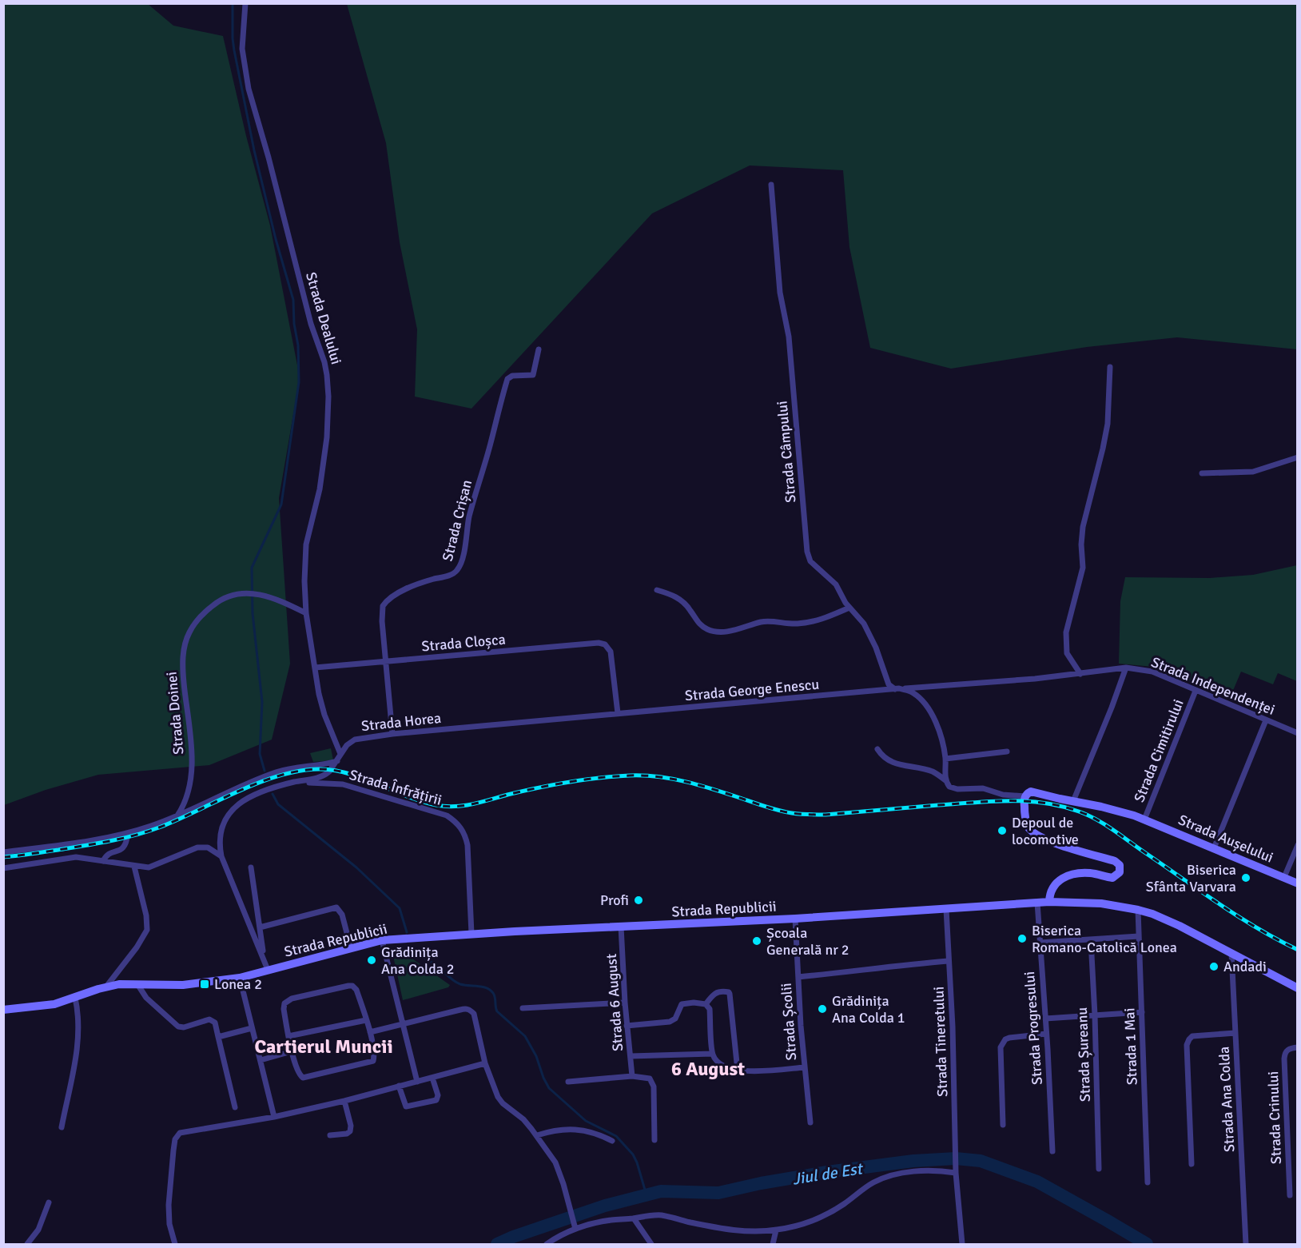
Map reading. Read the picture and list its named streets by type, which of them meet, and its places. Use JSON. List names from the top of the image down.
{
  "streets": {
    "street": [
      "Strada Dealului",
      "Strada Câmpului",
      "Strada Crișan",
      "Strada Cloșca",
      "Strada Independenței",
      "Strada George Enescu",
      "Strada Doinei",
      "Strada Horea",
      "Strada Cimitirului",
      "Strada Înfrățirii",
      "Strada Aușelului",
      "Strada Republicii",
      "Strada 6 August",
      "Strada Școlii",
      "Strada Progresului",
      "Strada Tineretului",
      "Strada 1 Mai",
      "Strada Șureanu",
      "Strada Ana Colda",
      "Strada Crinului"
    ]
  },
  "crossings": [
    ["Strada Dealului", "Strada Cloșca"],
    ["Strada Dealului", "Strada Doinei"],
    ["Strada Dealului", "Strada Horea"],
    ["Strada Câmpului", "Strada George Enescu"],
    ["Strada Crișan", "Strada Cloșca"],
    ["Strada Crișan", "Strada Horea"],
    ["Strada Cloșca", "Strada George Enescu"],
    ["Strada Cloșca", "Strada Horea"],
    ["Strada Independenței", "Strada George Enescu"],
    ["Strada Independenței", "Strada Cimitirului"],
    ["Strada George Enescu", "Strada Horea"],
    ["Strada Horea", "Strada Înfrățirii"],
    ["Strada Horea", "Strada Republicii"],
    ["Strada Cimitirului", "Strada Aușelului"],
    ["Strada Înfrățirii", "Strada Republicii"],
    ["Strada Republicii", "Strada 6 August"],
    ["Strada Republicii", "Strada Școlii"],
    ["Strada Republicii", "Strada Progresului"],
    ["Strada Republicii", "Strada Tineretului"],
    ["Strada Republicii", "Strada 1 Mai"],
    ["Strada Republicii", "Strada Ana Colda"]
  ],
  "districts": ["Cartierul Muncii", "6 August"],
  "water": ["Jiul de Est"],
  "places": {
    "other": [
      "Depoul de locomotive",
      "Biserica Sfânta Varvara",
      "Profi",
      "Biserica Romano-Catolică Lonea",
      "Școala Generală nr 2",
      "Grădinița Ana Colda 2",
      "Andadi",
      "Grădinița Ana Colda 1"
    ],
    "transit": ["Lonea 2"]
  }
}
